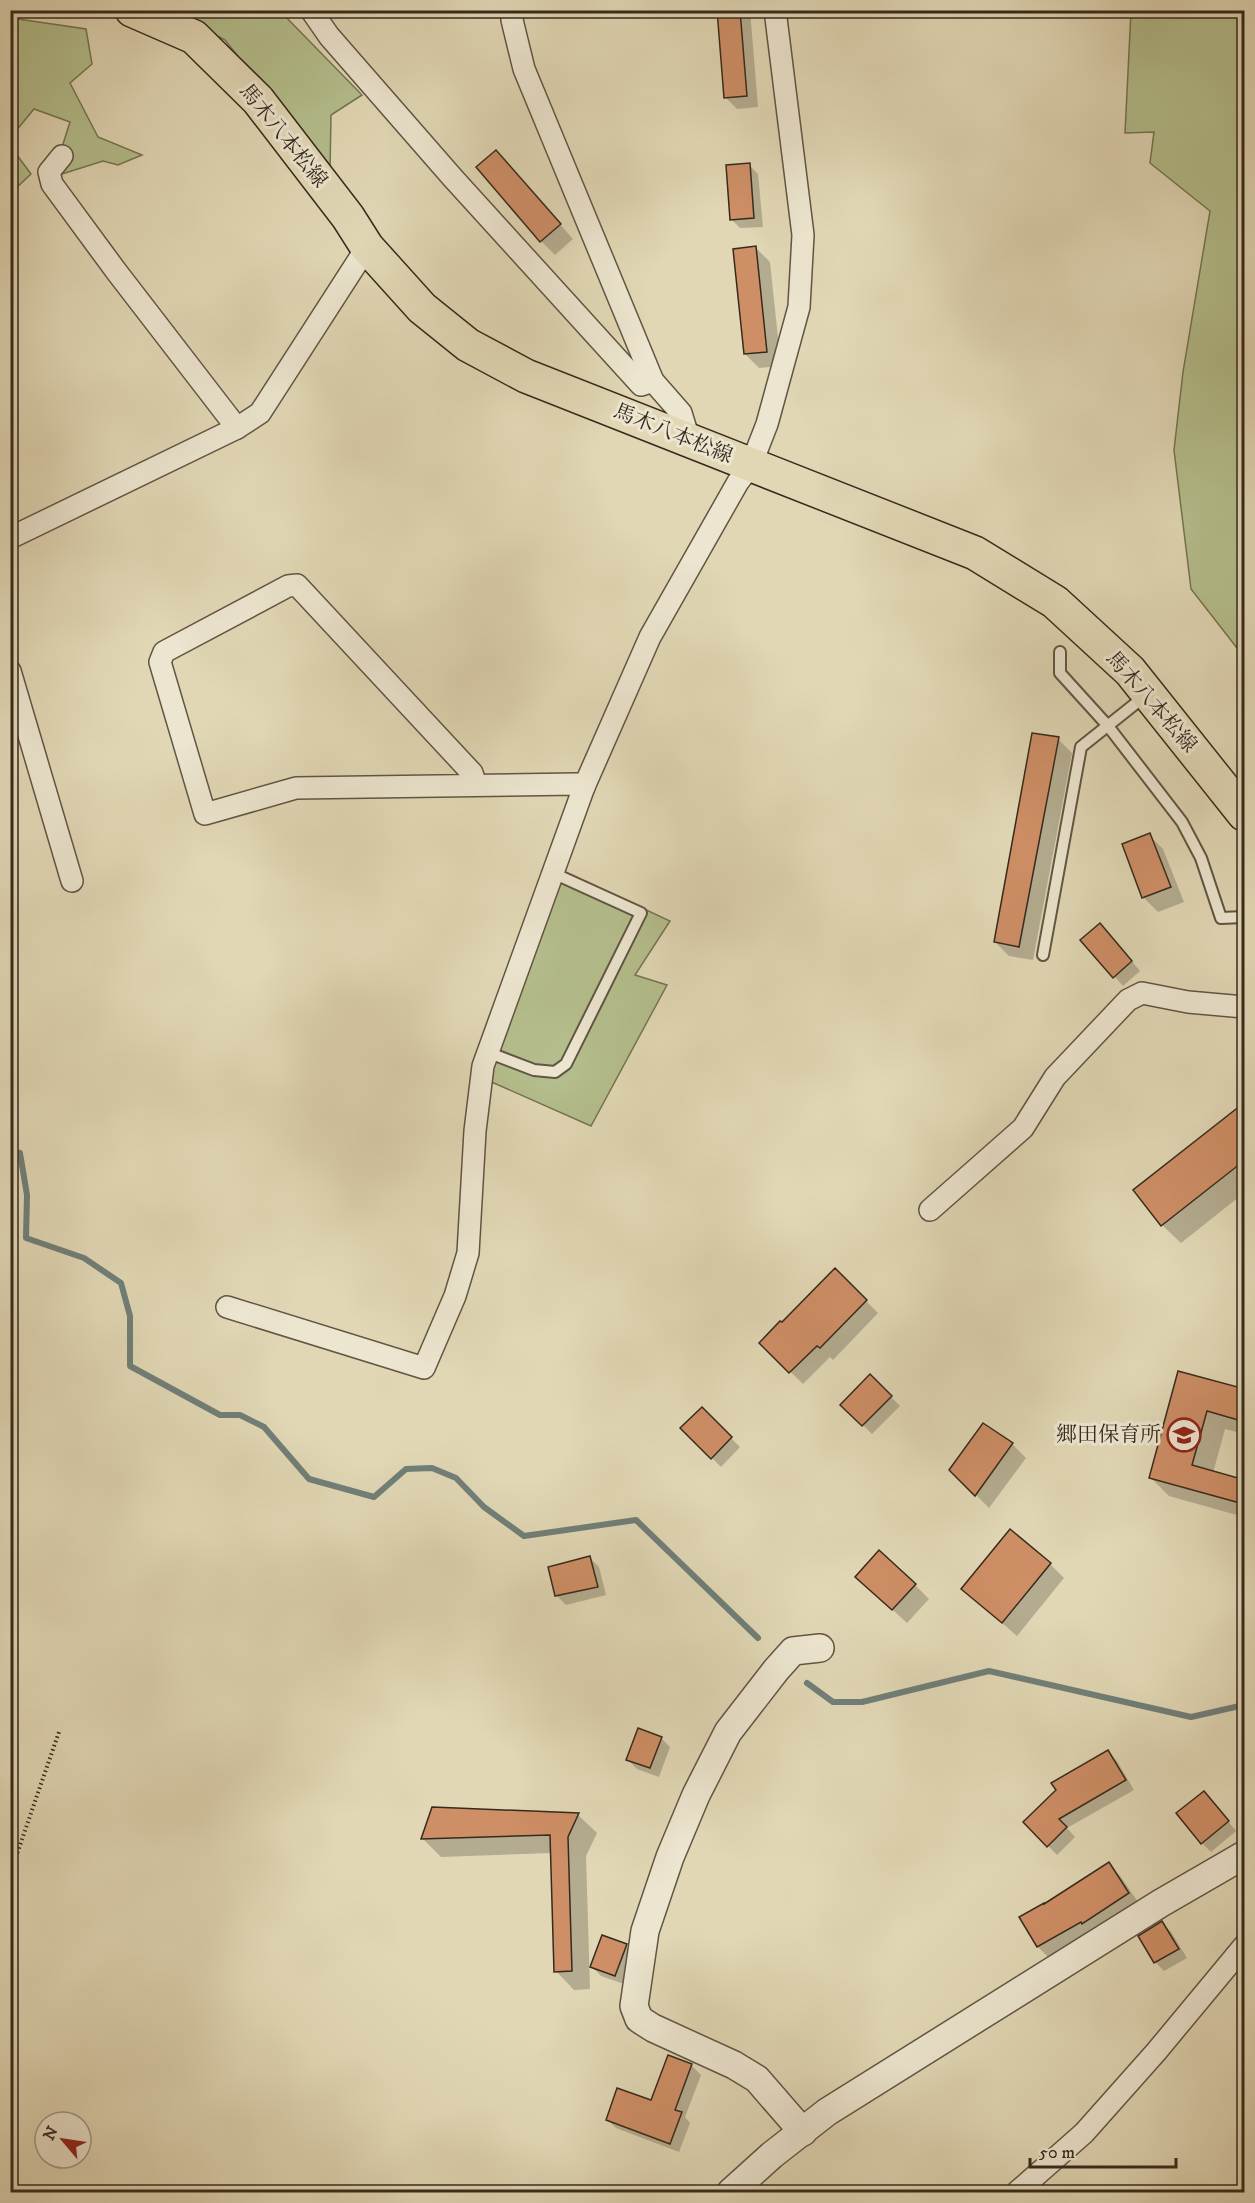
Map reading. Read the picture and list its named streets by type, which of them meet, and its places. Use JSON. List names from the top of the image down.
{
  "streets": {
    "main road": ["馬木八本松線"]
  },
  "places": {
    "school or university": ["郷田保育所"]
  },
  "scale_bar": "50 m",
  "north": "top left"
}
